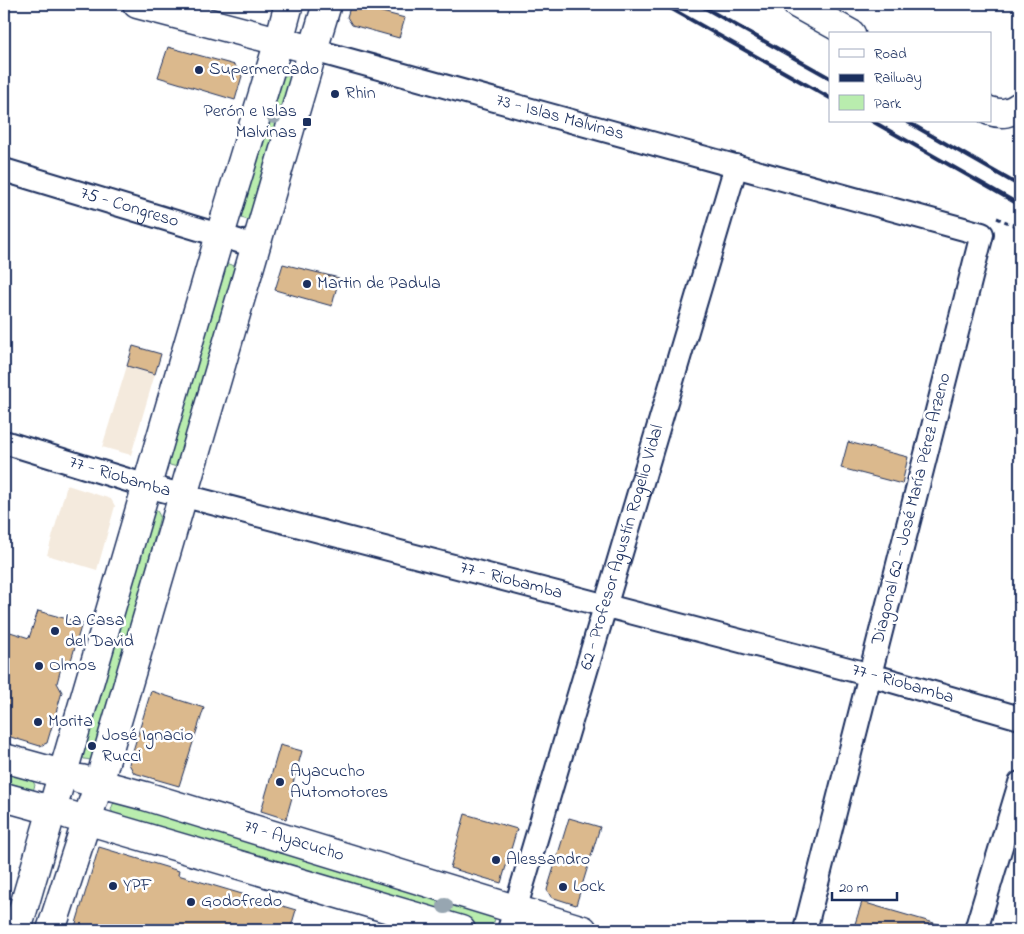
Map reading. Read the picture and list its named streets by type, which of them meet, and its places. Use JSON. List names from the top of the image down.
{
  "streets": {
    "main road": ["73 - Islas Malvinas", "79 - Ayacucho"],
    "street": [
      "75 - Congreso",
      "77 - Riobamba",
      "Diagonal 62 - José María Pérez Arzeno",
      "62 - Profesor Agustín Rogelio Vidal"
    ]
  },
  "crossings": [
    ["73 - Islas Malvinas", "Diagonal 62 - José María Pérez Arzeno"],
    ["73 - Islas Malvinas", "62 - Profesor Agustín Rogelio Vidal"],
    ["77 - Riobamba", "Diagonal 62 - José María Pérez Arzeno"],
    ["77 - Riobamba", "62 - Profesor Agustín Rogelio Vidal"],
    ["62 - Profesor Agustín Rogelio Vidal", "79 - Ayacucho"]
  ],
  "places": {
    "other": [
      "Supermercado",
      "Rhin",
      "Martin de Padula",
      "La Casa del David",
      "Olmos",
      "Morita",
      "José Ignacio Rucci",
      "Ayacucho Automotores",
      "Alessandro",
      "YPF",
      "Lock",
      "Godofredo"
    ],
    "transit": ["Perón e Islas Malvinas"]
  },
  "legend": ["Road", "Railway", "Park"],
  "scale_bar": "20 m"
}
